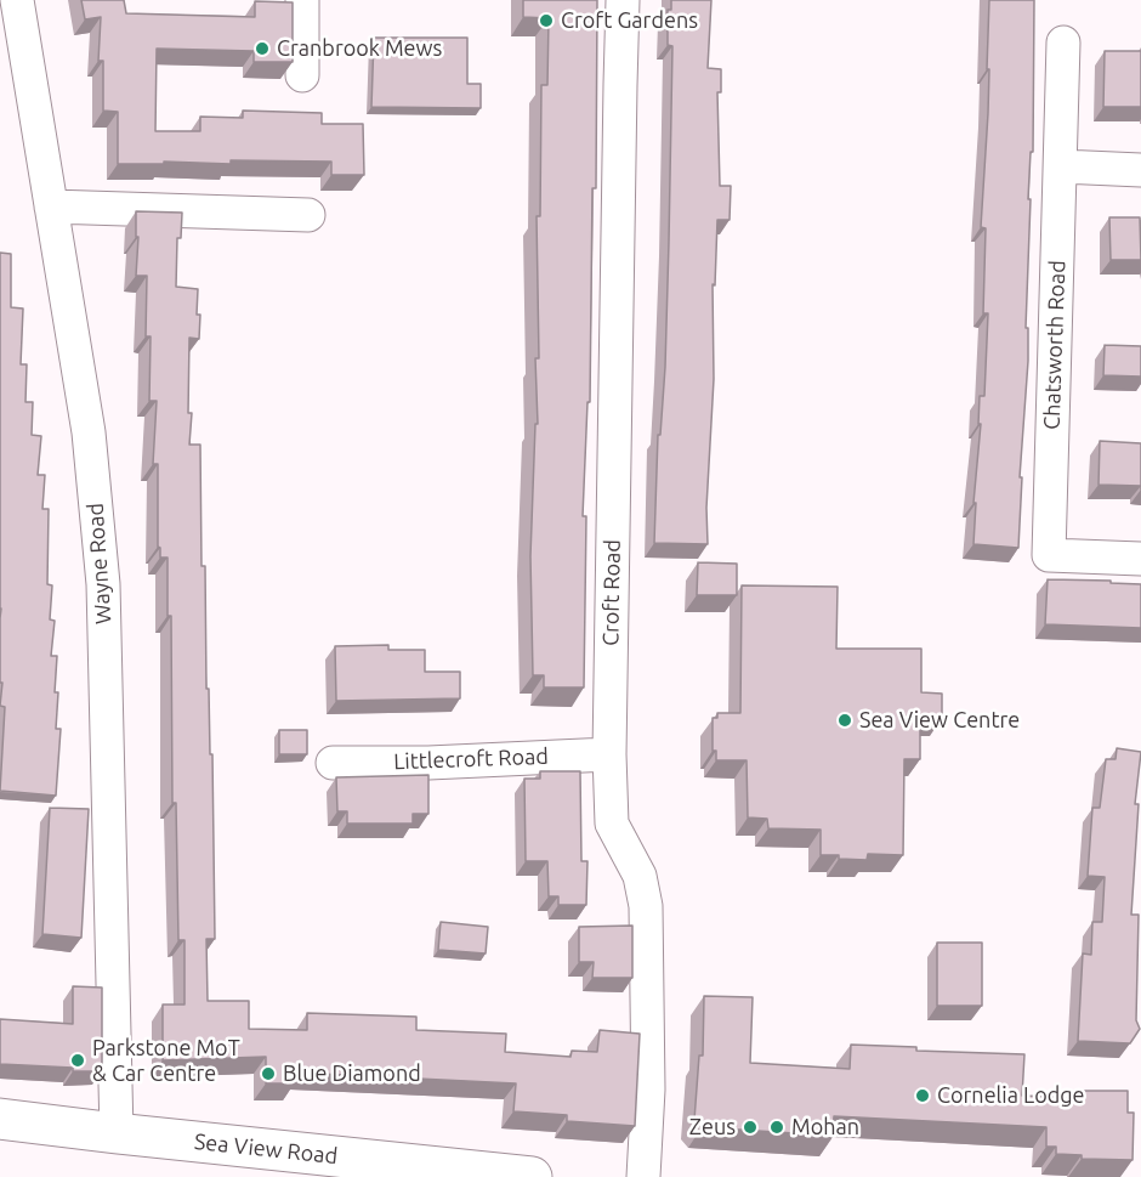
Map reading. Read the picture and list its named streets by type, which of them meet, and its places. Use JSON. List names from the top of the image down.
{
  "streets": {
    "main road": ["Sea View Road"],
    "street": [
      "Chatsworth Road",
      "Wayne Road",
      "Croft Road",
      "Littlecroft Road"
    ]
  },
  "crossings": [
    ["Wayne Road", "Sea View Road"],
    ["Croft Road", "Littlecroft Road"]
  ],
  "places": [
    "Croft Gardens",
    "Cranbrook Mews",
    "Sea View Centre",
    "Parkstone MoT & Car Centre",
    "Blue Diamond",
    "Cornelia Lodge",
    "Zeus",
    "Mohan"
  ]
}
